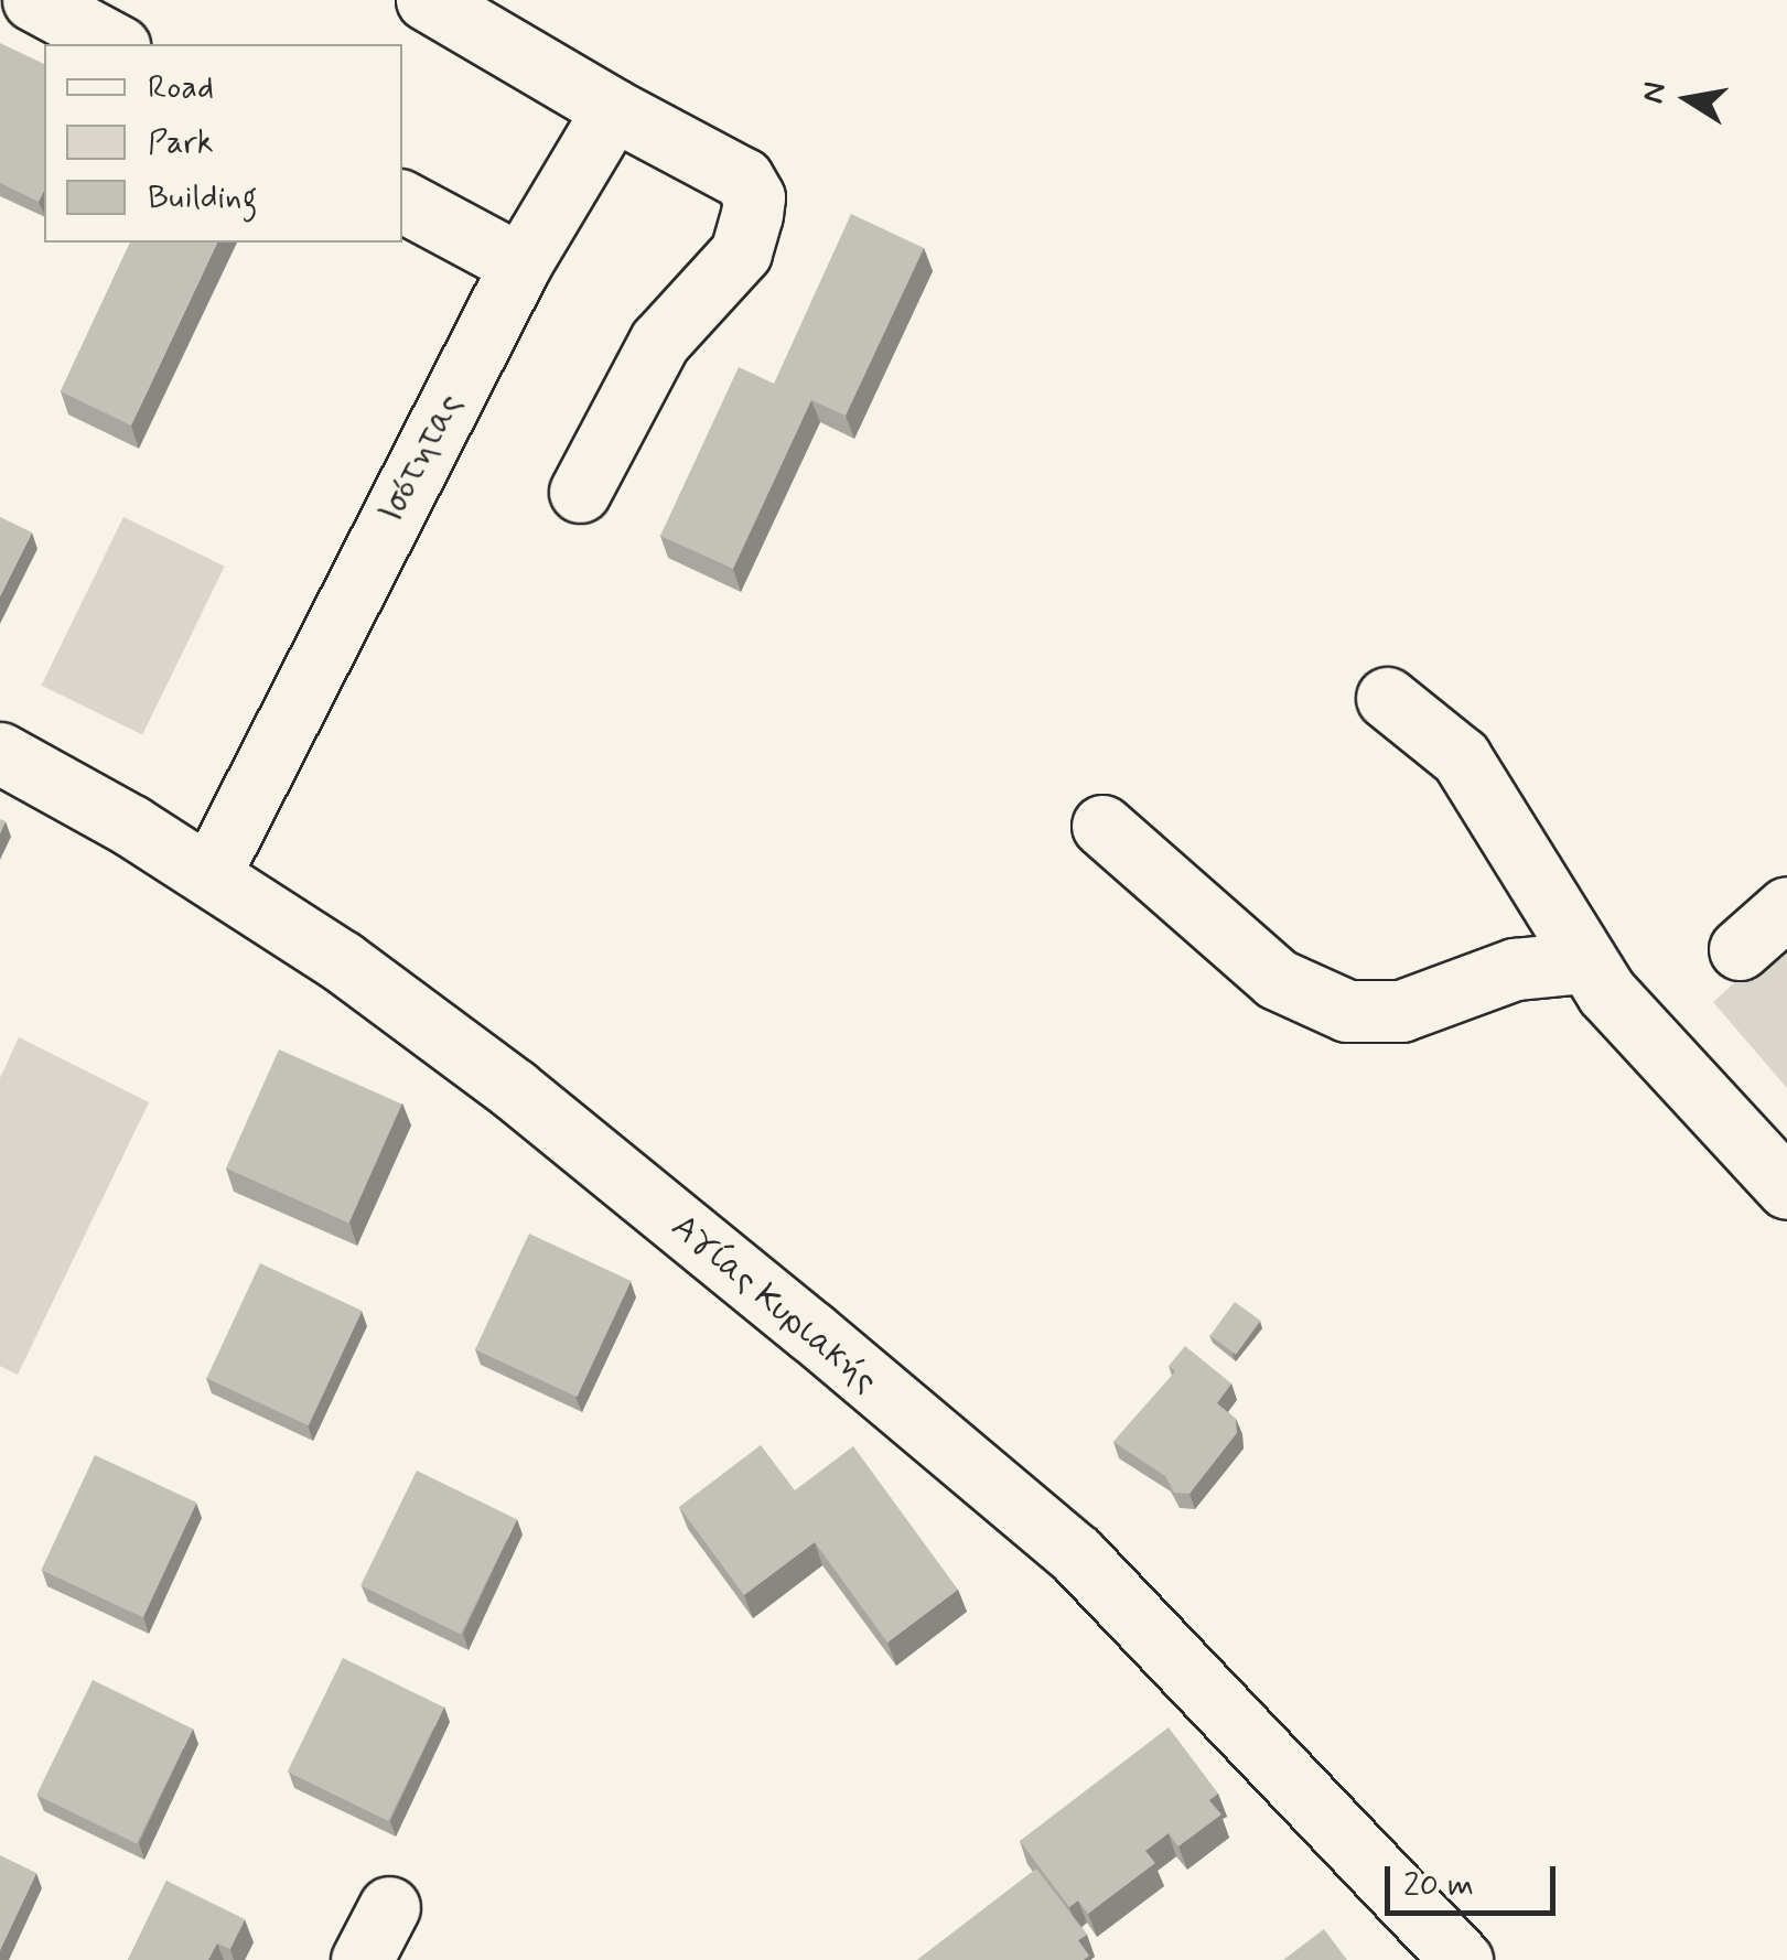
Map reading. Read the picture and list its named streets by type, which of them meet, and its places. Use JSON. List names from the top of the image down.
{
  "streets": {
    "street": ["Ισότητας", "Αγίας Κυριακής"]
  },
  "crossings": [
    ["Ισότητας", "Αγίας Κυριακής"]
  ],
  "legend": ["Road", "Park", "Building"],
  "scale_bar": "20 m",
  "north": "left"
}
